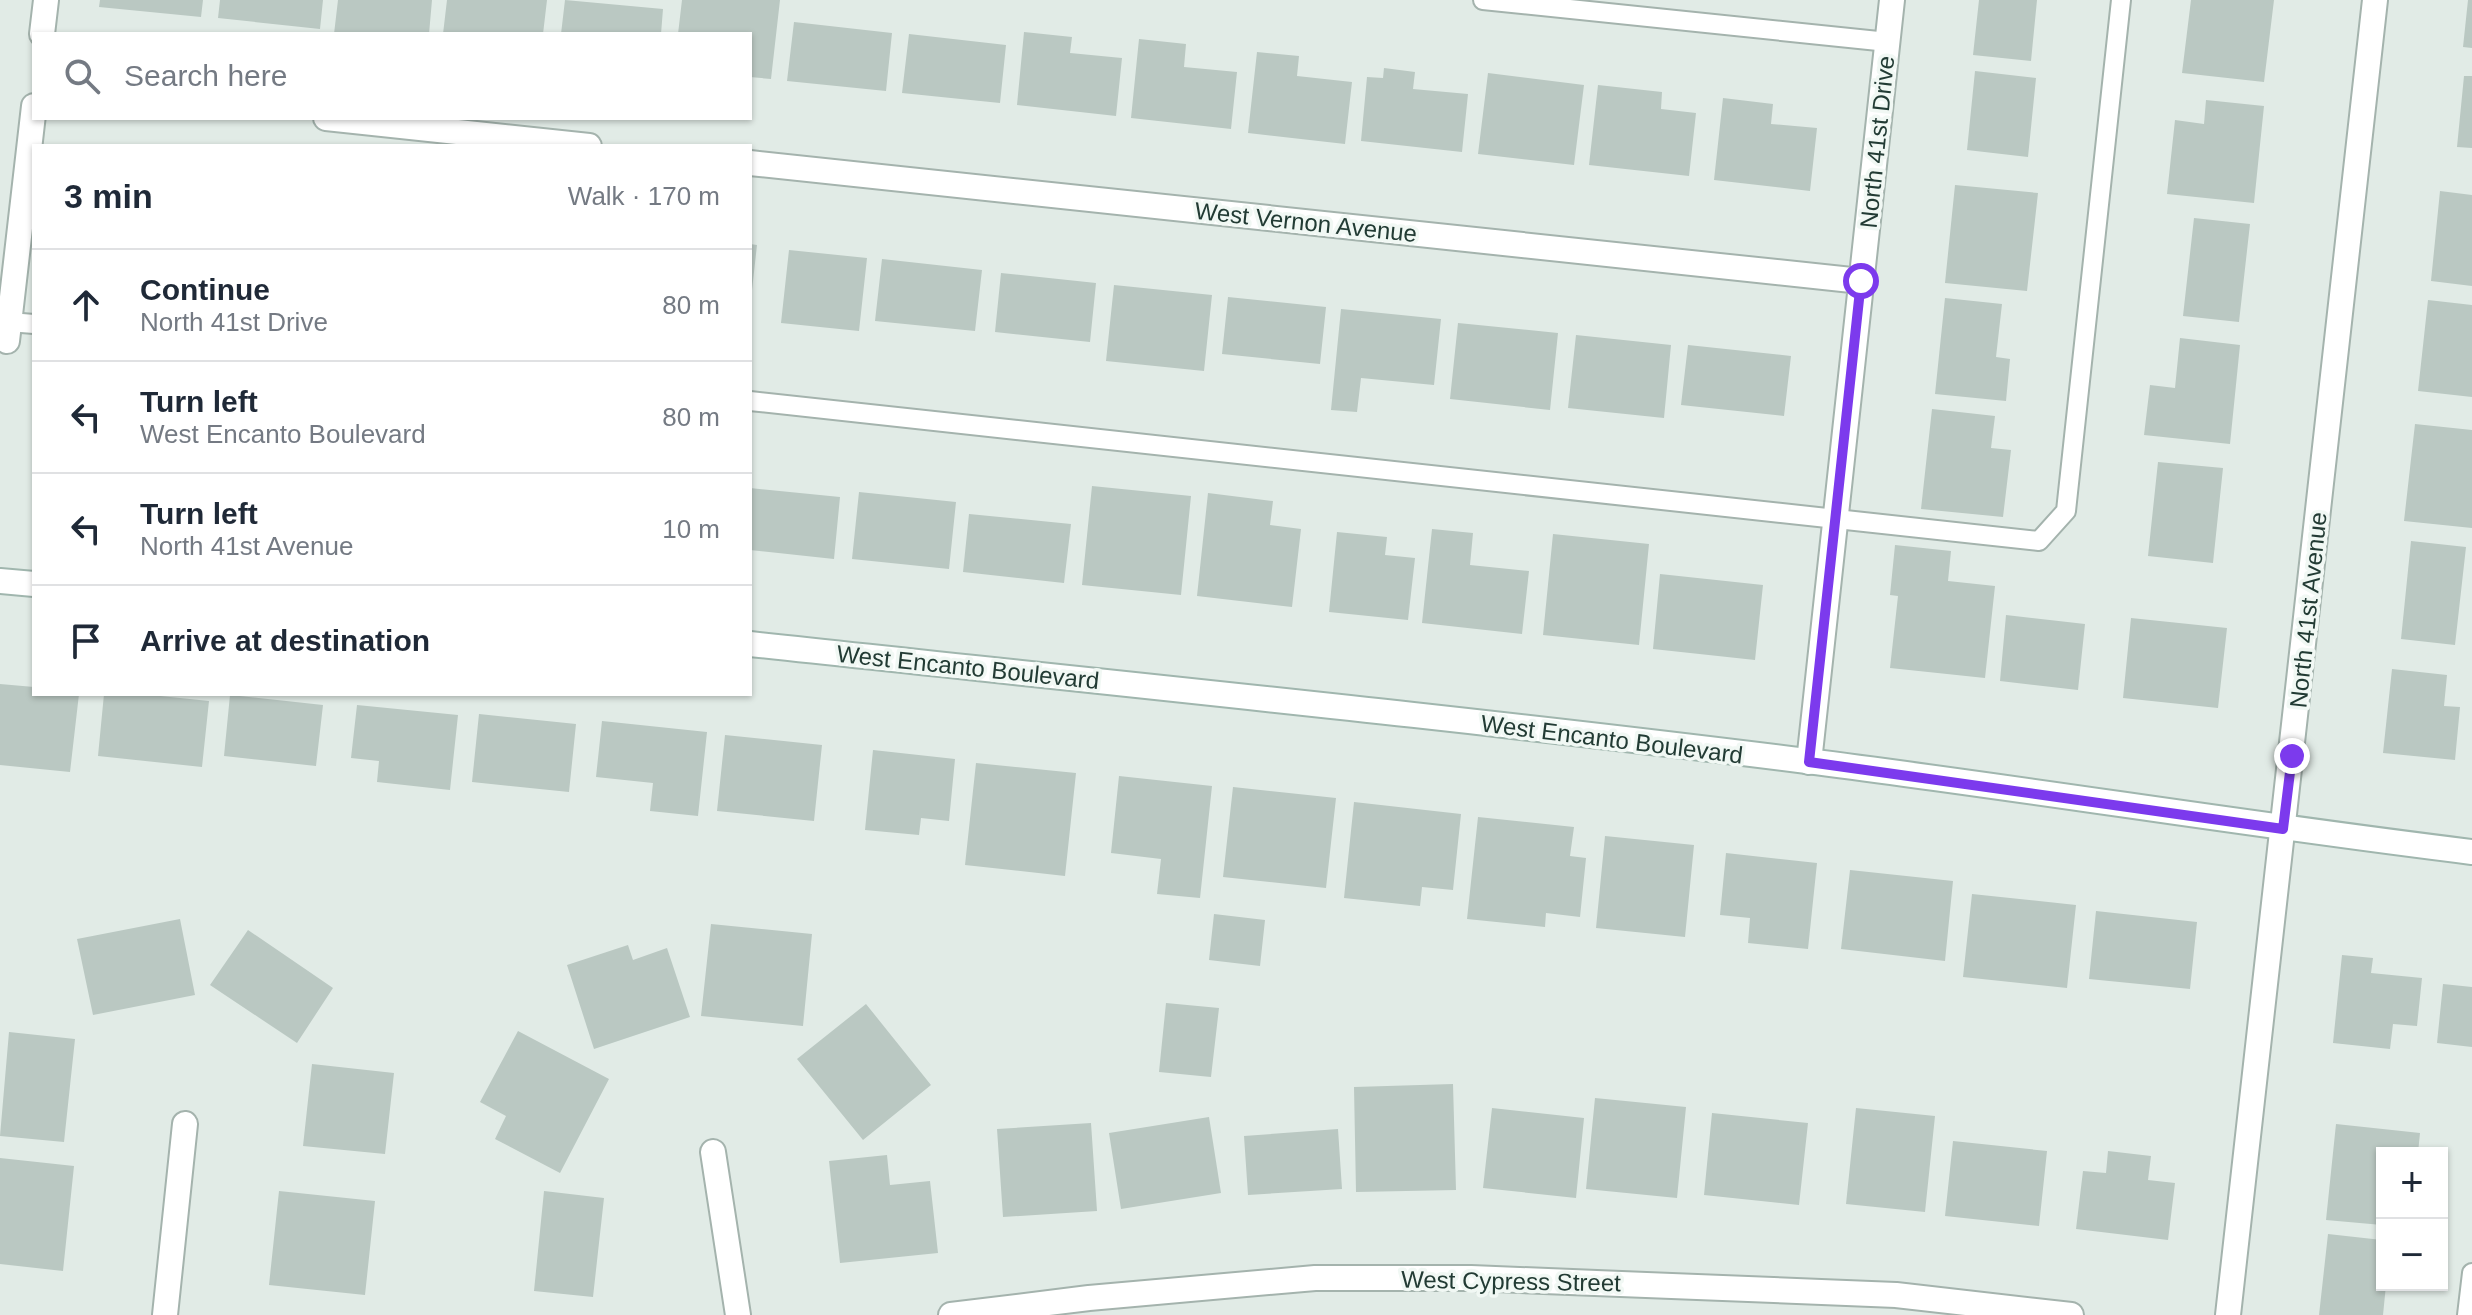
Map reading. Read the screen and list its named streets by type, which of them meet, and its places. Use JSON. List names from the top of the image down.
{
  "streets": {
    "street": [
      "North 41st Drive",
      "West Vernon Avenue",
      "North 41st Avenue",
      "West Encanto Boulevard",
      "West Cypress Street"
    ]
  },
  "crossings": [
    ["North 41st Drive", "West Vernon Avenue"],
    ["North 41st Drive", "West Encanto Boulevard"],
    ["North 41st Avenue", "West Encanto Boulevard"]
  ],
  "page": {
    "search": "Search here",
    "heading": ["3 min", "Walk · 170 m"],
    "list": [
      ["Continue", "North 41st Drive", "80 m"],
      ["Turn left", "West Encanto Boulevard", "80 m"],
      ["Turn left", "North 41st Avenue", "10 m"],
      "Arrive at destination"
    ],
    "map_buttons": ["+", "−"]
  }
}
